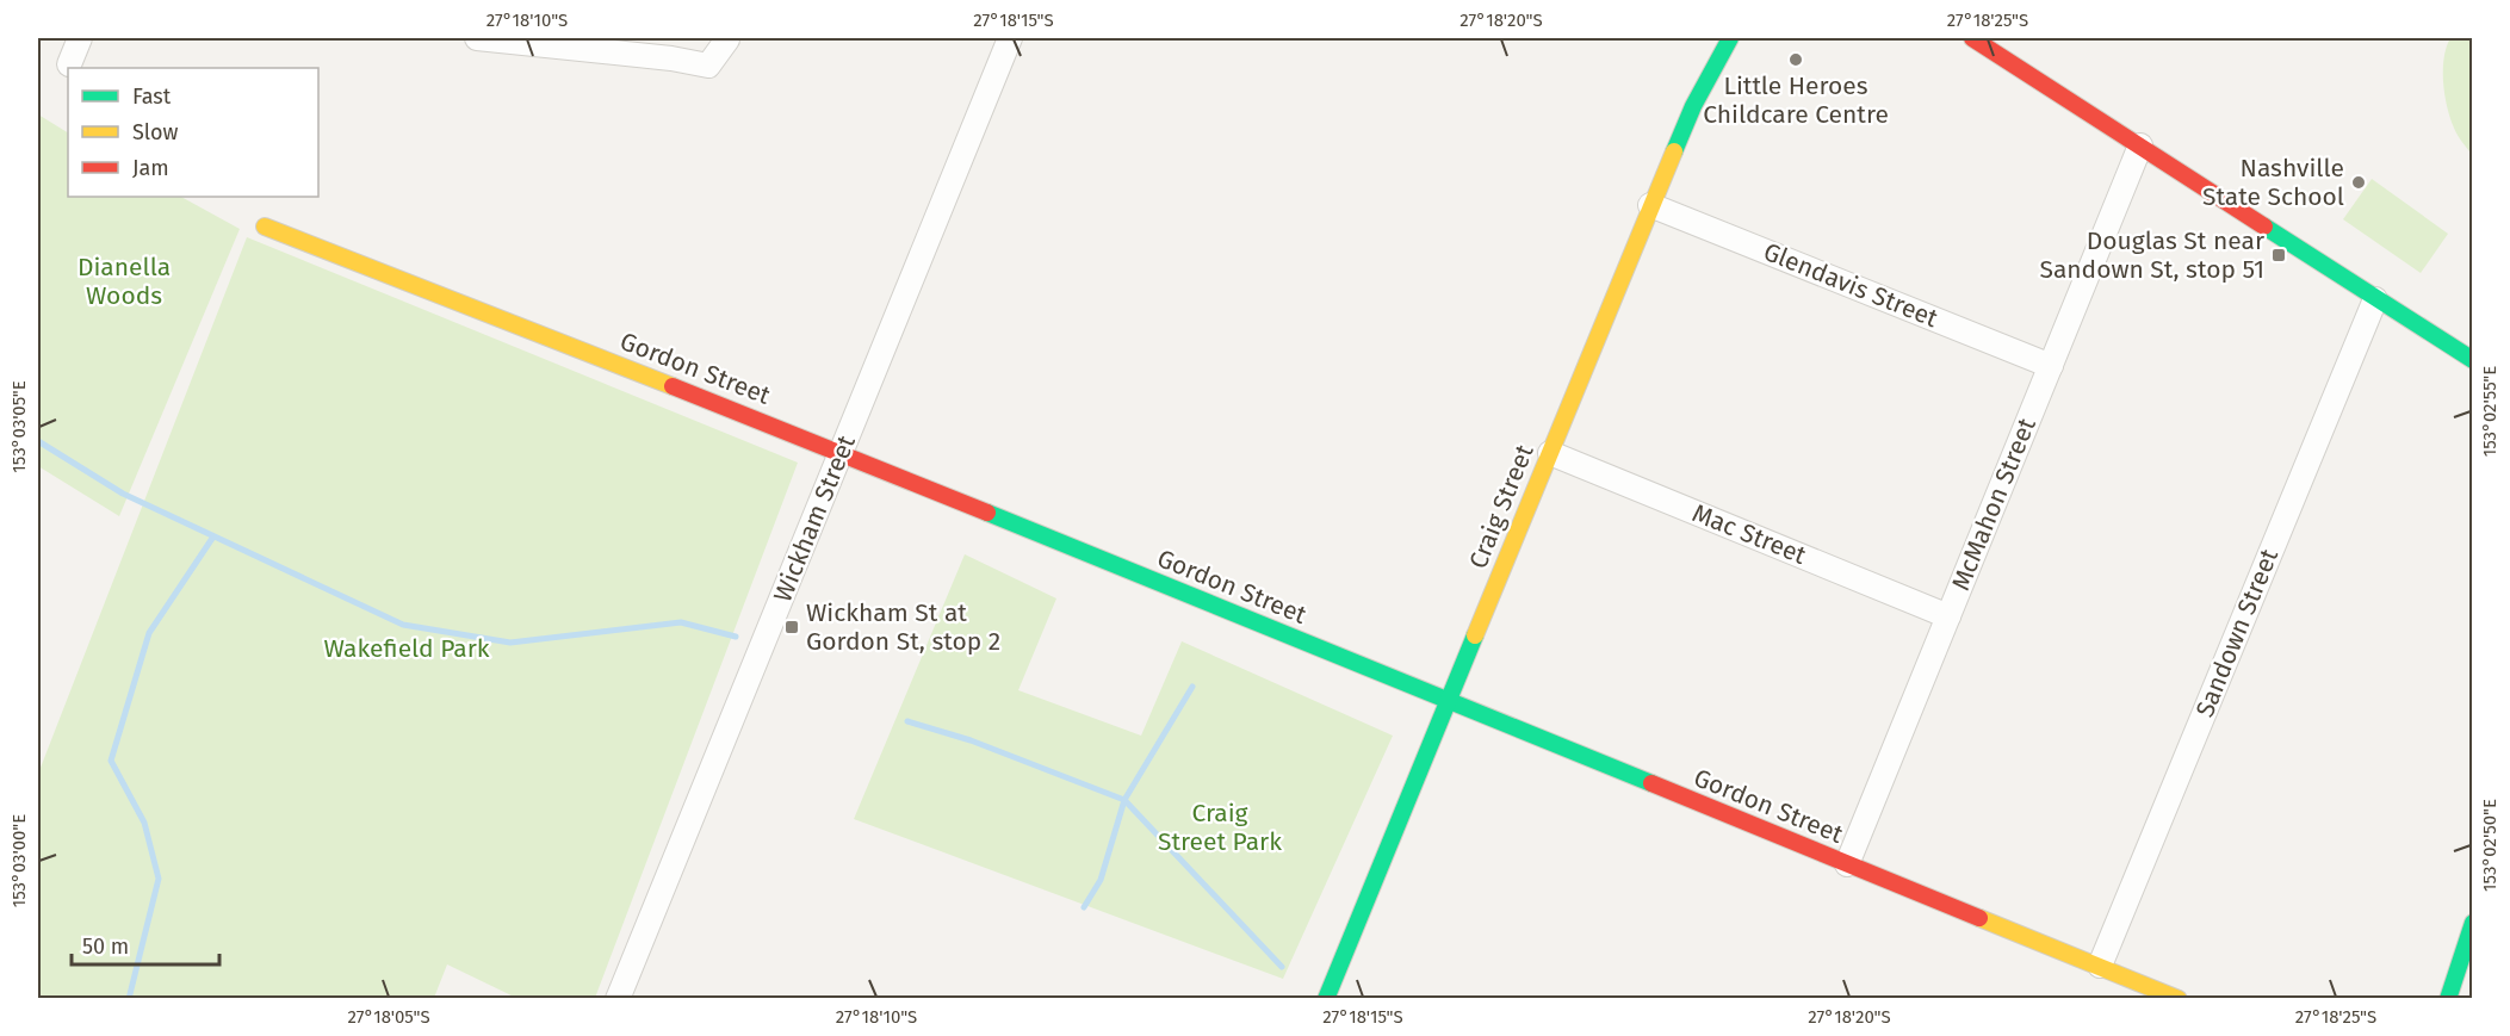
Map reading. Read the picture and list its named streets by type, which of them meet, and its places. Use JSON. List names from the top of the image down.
{
  "streets": {
    "street": [
      "Glendavis Street",
      "Gordon Street",
      "McMahon Street",
      "Craig Street",
      "Wickham Street",
      "Mac Street",
      "Sandown Street"
    ]
  },
  "crossings": [
    ["Glendavis Street", "McMahon Street"],
    ["Glendavis Street", "Craig Street"],
    ["Gordon Street", "McMahon Street"],
    ["Gordon Street", "Craig Street"],
    ["Gordon Street", "Wickham Street"],
    ["Gordon Street", "Sandown Street"],
    ["McMahon Street", "Mac Street"],
    ["Craig Street", "Mac Street"]
  ],
  "parks": ["Dianella Woods", "Wakefield Park", "Craig Street Park"],
  "places": {
    "other": ["Little Heroes Childcare Centre", "Nashville State School"],
    "transit": ["Douglas St near Sandown St, stop 51", "Wickham St at Gordon St, stop 2"]
  },
  "legend": ["Fast", "Slow", "Jam"],
  "scale_bar": "50 m",
  "coordinates": [
    "27°18'10\"S",
    "27°18'15\"S",
    "27°18'20\"S",
    "27°18'25\"S",
    "153°02'55\"E",
    "153°03'05\"E",
    "153°02'50\"E",
    "153°03'00\"E",
    "27°18'05\"S"
  ]
}
